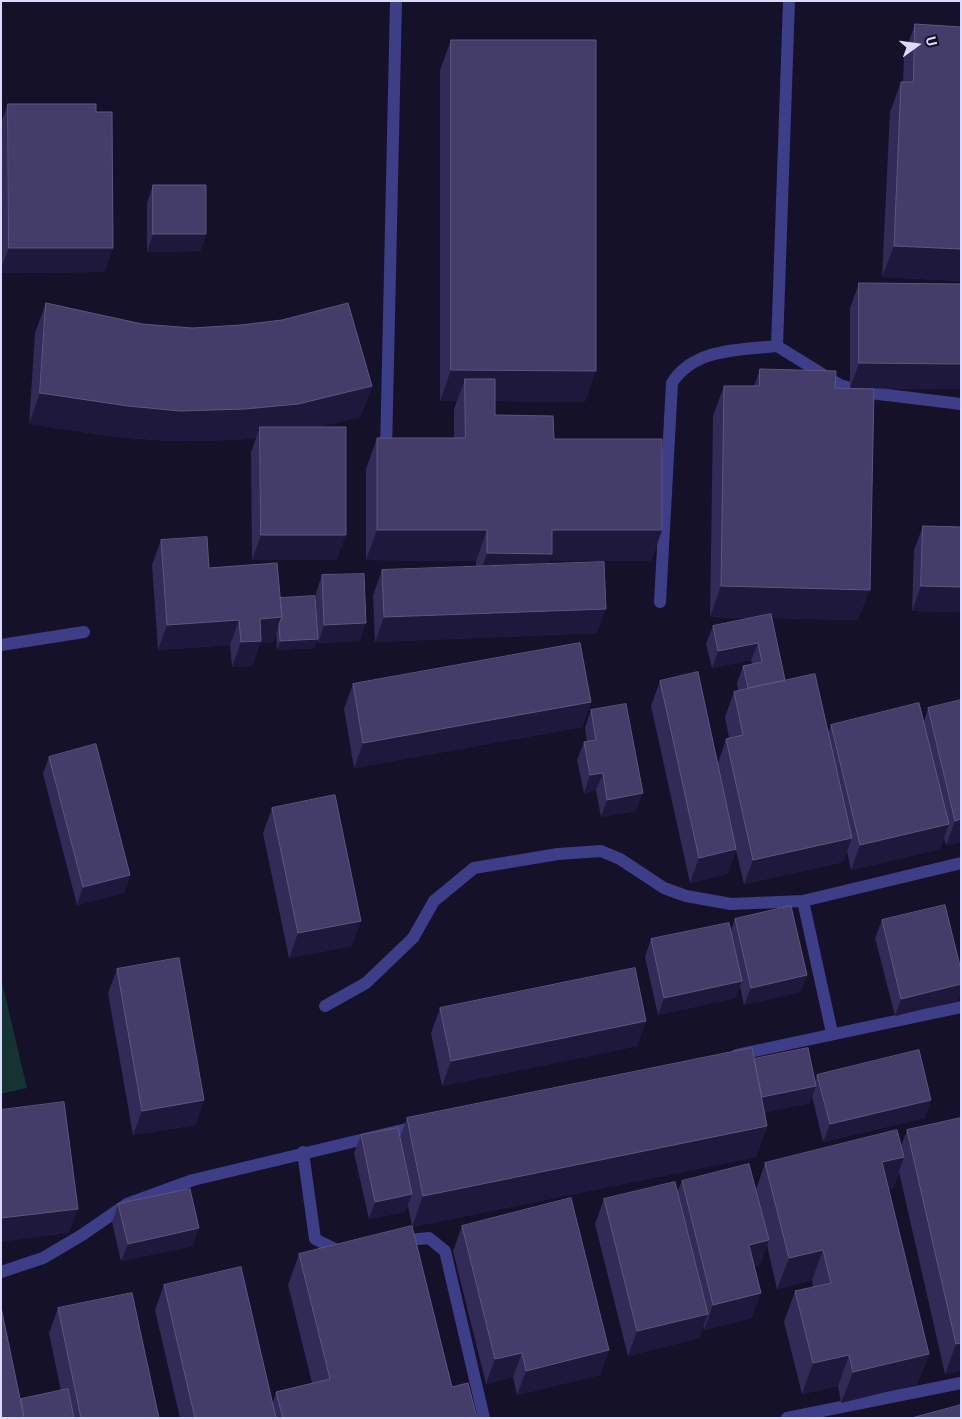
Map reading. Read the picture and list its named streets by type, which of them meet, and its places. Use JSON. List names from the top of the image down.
{
  "north": "right"
}
